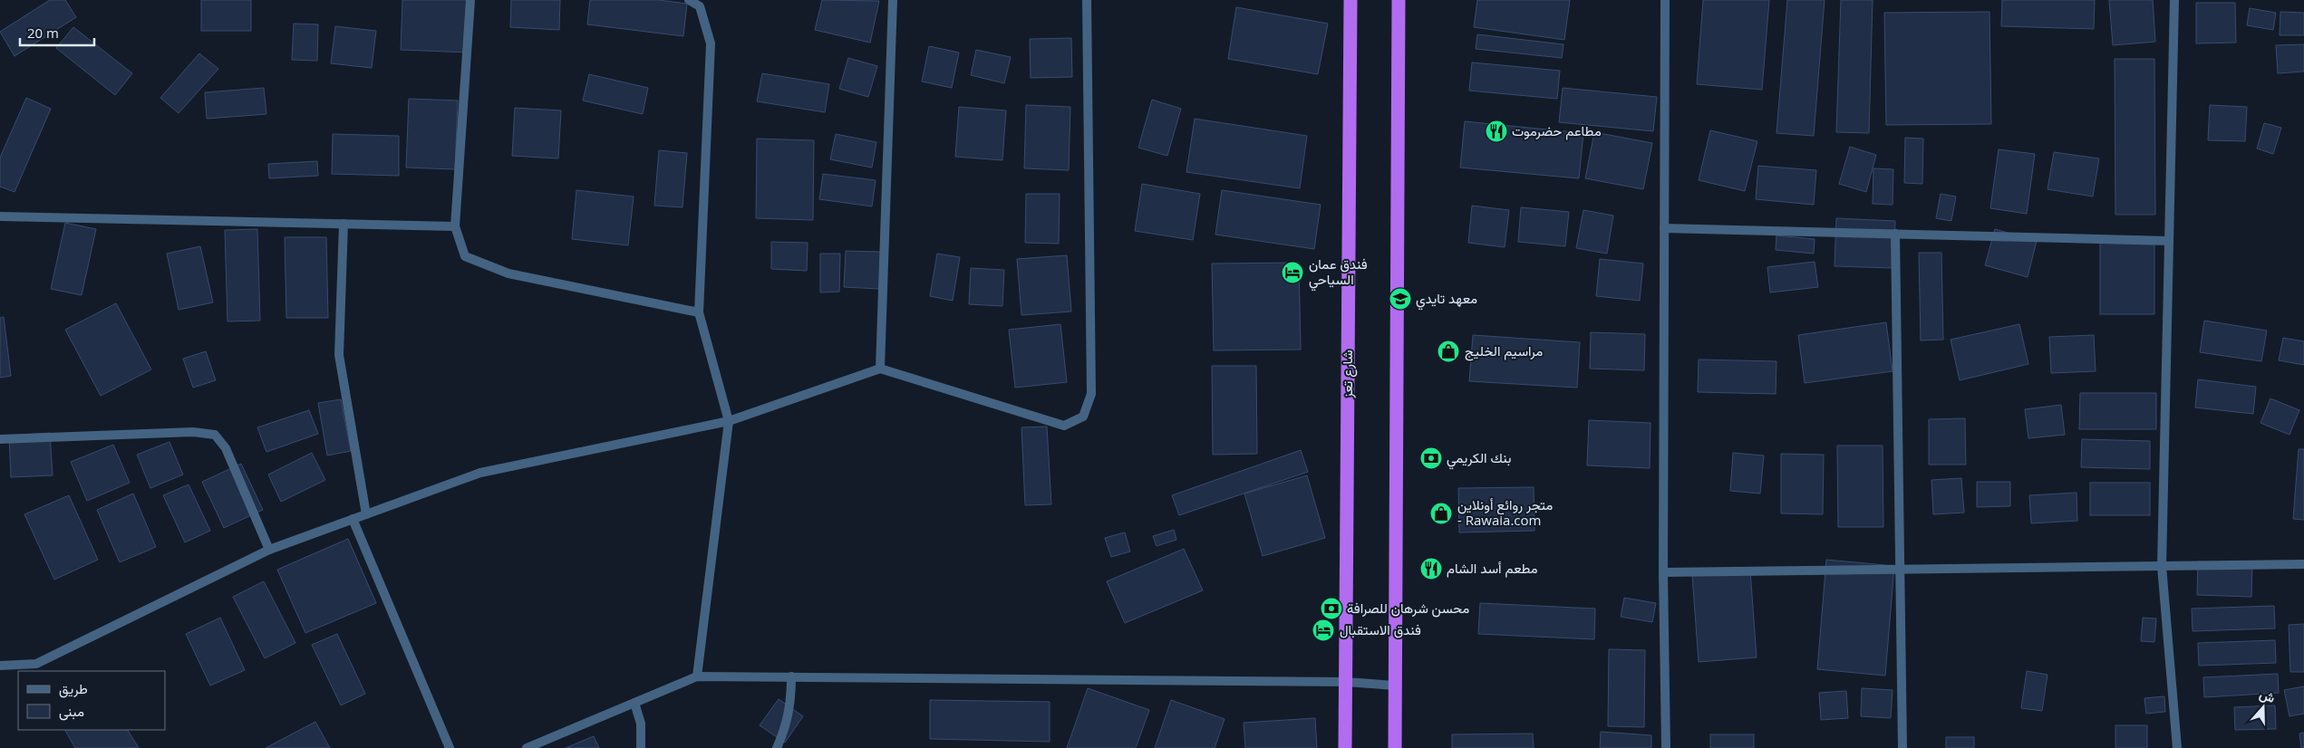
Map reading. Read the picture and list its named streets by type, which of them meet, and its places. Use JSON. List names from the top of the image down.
{
  "streets": {
    "highway": ["شارع تعز"]
  },
  "places": {
    "restaurant": ["مطاعم حضرموت", "مطعم أسد الشام"],
    "hotel": ["فندق عمان السياحي", "فندق الاستقبال"],
    "school or university": ["معهد تايدي"],
    "shop": ["مراسيم الخليج", "متجر روائع أونلاين - Rawaia.com"],
    "bank": ["بنك الكريمي", "محسن شرهان للصرافة"]
  },
  "legend": ["طريق", "مبنى"],
  "scale_bar": "20 m",
  "north": "top"
}
